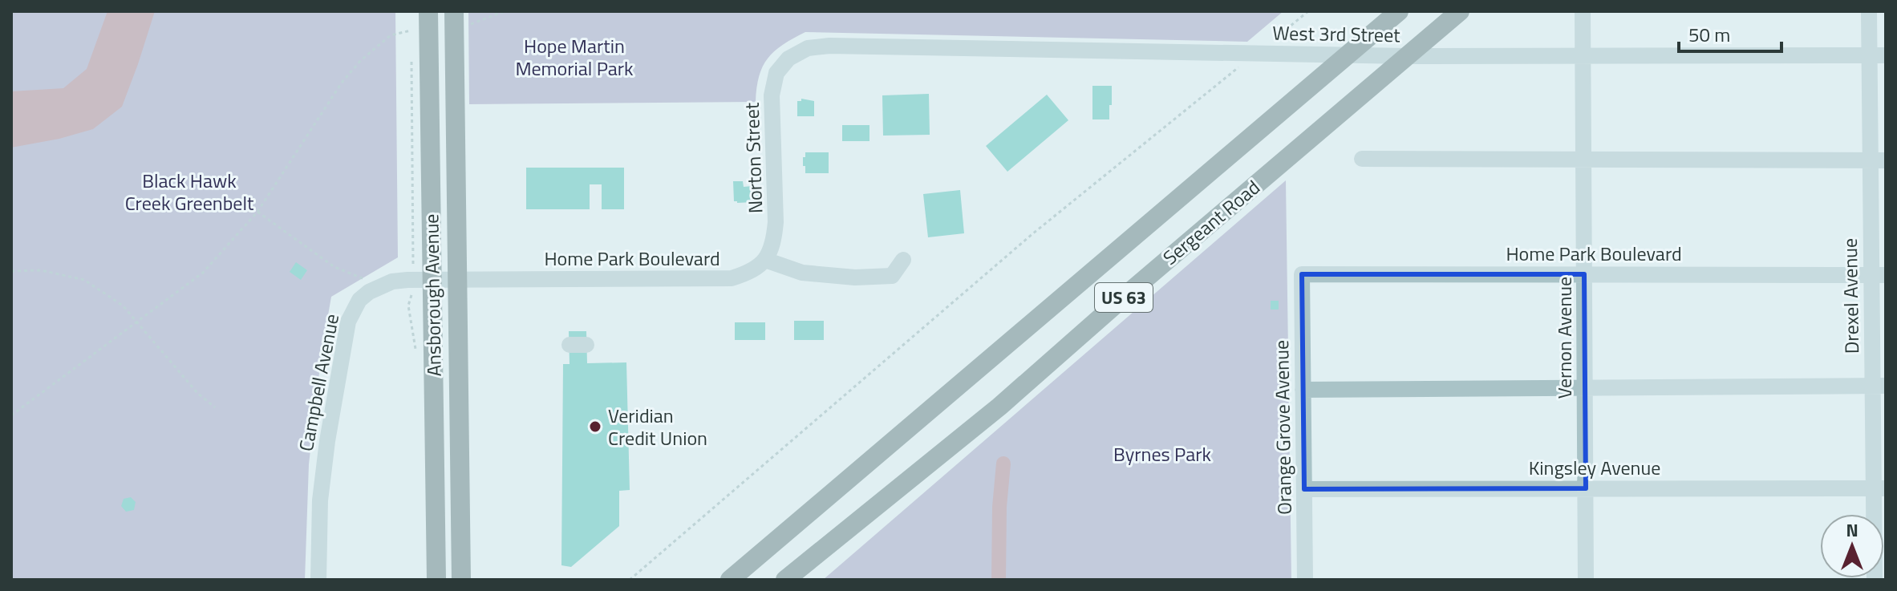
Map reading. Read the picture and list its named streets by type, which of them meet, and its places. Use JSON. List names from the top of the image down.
{
  "streets": {
    "main road": ["Sergeant Road", "Ansborough Avenue", "US 63"],
    "street": [
      "West 3rd Street",
      "Norton Street",
      "Home Park Boulevard",
      "Drexel Avenue",
      "Vernon Avenue",
      "Campbell Avenue",
      "Orange Grove Avenue",
      "Kingsley Avenue"
    ]
  },
  "crossings": [
    ["West 3rd Street", "Norton Street"],
    ["West 3rd Street", "Sergeant Road"],
    ["West 3rd Street", "Drexel Avenue"],
    ["West 3rd Street", "Vernon Avenue"],
    ["Norton Street", "Home Park Boulevard"],
    ["Home Park Boulevard", "Ansborough Avenue"],
    ["Home Park Boulevard", "Drexel Avenue"],
    ["Home Park Boulevard", "Vernon Avenue"],
    ["Home Park Boulevard", "Orange Grove Avenue"],
    ["Drexel Avenue", "Kingsley Avenue"],
    ["Vernon Avenue", "Kingsley Avenue"],
    ["Orange Grove Avenue", "Kingsley Avenue"]
  ],
  "parks": ["Hope Martin Memorial Park", "Black Hawk Creek Greenbelt", "Byrnes Park"],
  "places": ["Veridian Credit Union"],
  "scale_bar": "50 m",
  "north": "top"
}
